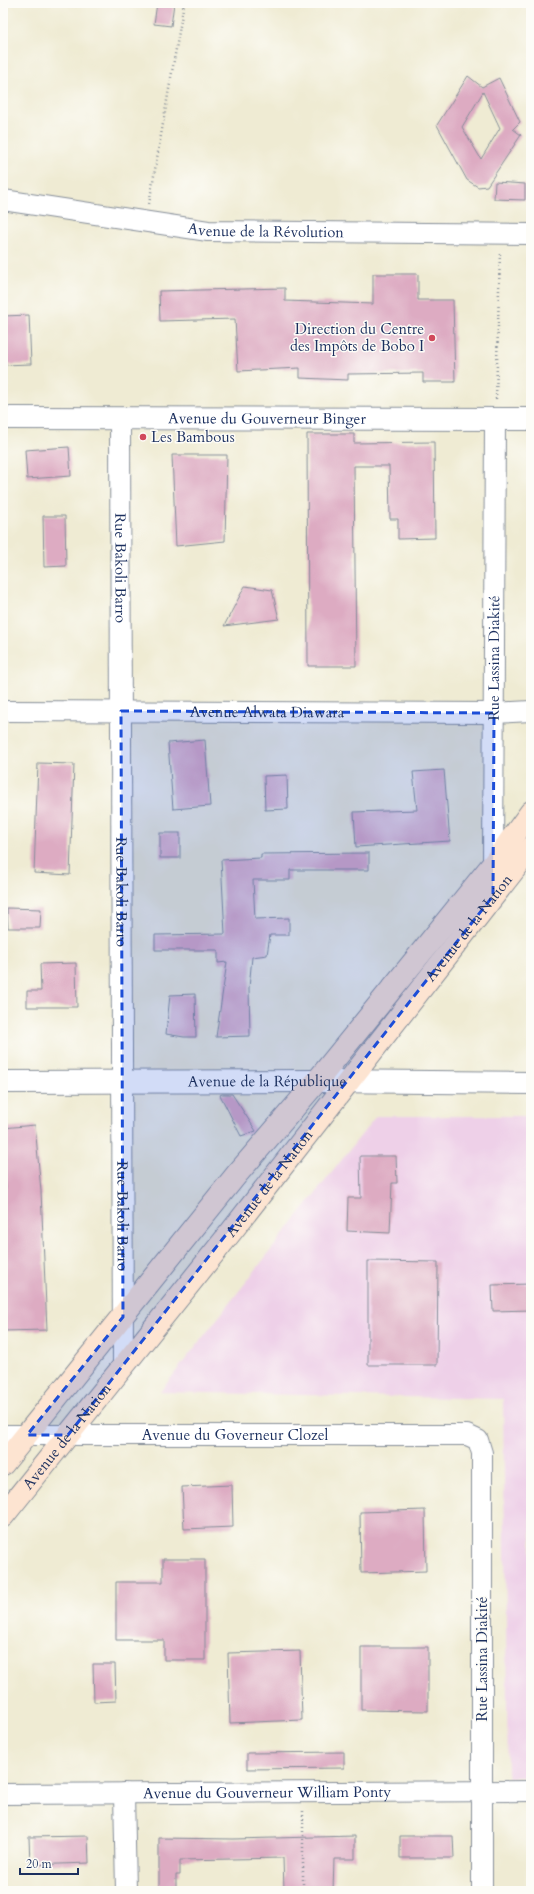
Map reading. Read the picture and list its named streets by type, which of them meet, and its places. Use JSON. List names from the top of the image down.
{
  "streets": {
    "main road": ["Avenue de la Nation"],
    "street": [
      "Avenue de la Révolution",
      "Avenue du Gouverneur Binger",
      "Rue Bakoli Barro",
      "Rue Lassina Diakité",
      "Avenue Alwata Diawara",
      "Avenue de la République",
      "Avenue du Governeur Clozel",
      "Avenue du Gouverneur William Ponty"
    ]
  },
  "crossings": [
    ["Avenue du Gouverneur Binger", "Rue Bakoli Barro"],
    ["Avenue du Gouverneur Binger", "Rue Lassina Diakité"],
    ["Rue Bakoli Barro", "Avenue Alwata Diawara"],
    ["Rue Bakoli Barro", "Avenue de la Nation"],
    ["Rue Bakoli Barro", "Avenue de la République"],
    ["Rue Lassina Diakité", "Avenue Alwata Diawara"],
    ["Rue Lassina Diakité", "Avenue de la Nation"],
    ["Rue Lassina Diakité", "Avenue du Governeur Clozel"],
    ["Rue Lassina Diakité", "Avenue du Gouverneur William Ponty"],
    ["Avenue de la Nation", "Avenue de la République"],
    ["Avenue de la Nation", "Avenue du Governeur Clozel"]
  ],
  "places": ["Direction du Centre des Impôts de Bobo I", "Les Bambous"],
  "scale_bar": "20 m"
}
